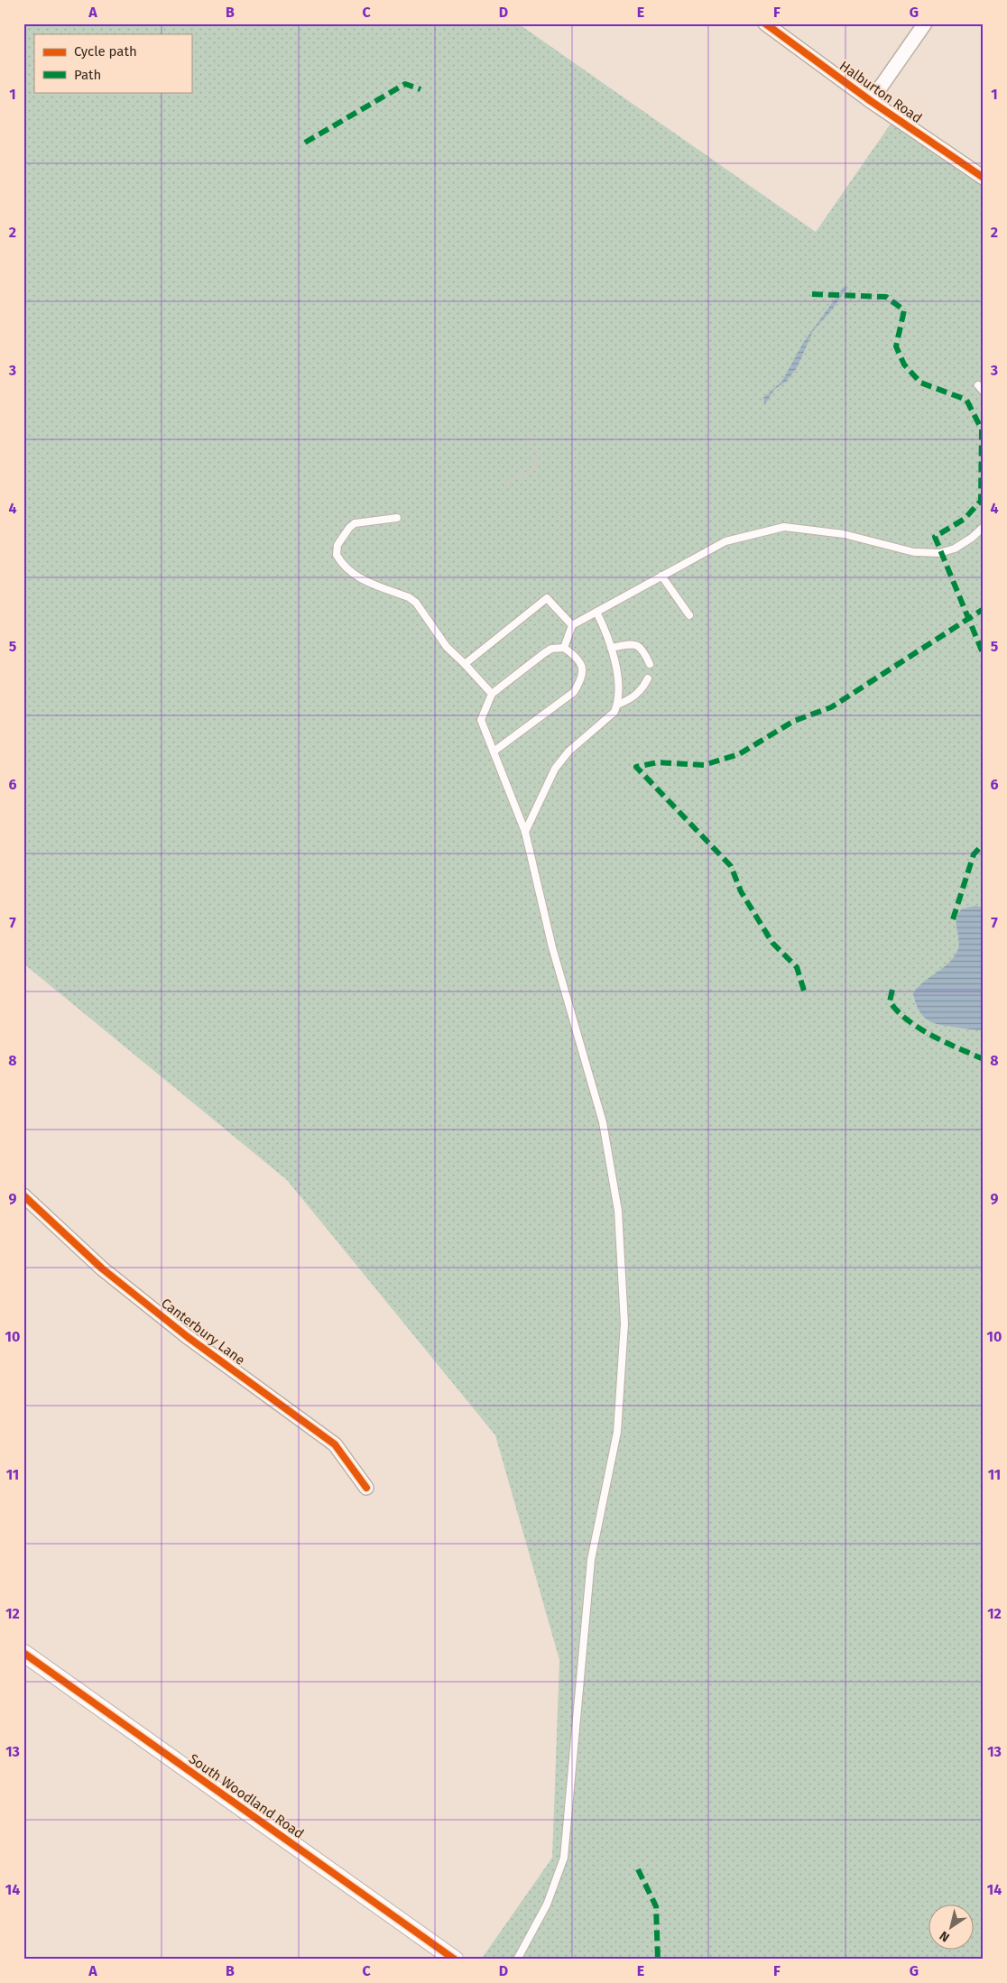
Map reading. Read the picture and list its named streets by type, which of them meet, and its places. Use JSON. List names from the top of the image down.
{
  "streets": {
    "street": ["Halburton Road", "Canterbury Lane", "South Woodland Road"]
  },
  "legend": ["Cycle path", "Path"],
  "north": "bottom left",
  "grid": {
    "columns": [
      "A",
      "B",
      "C",
      "D",
      "E",
      "F",
      "G"
    ],
    "rows": [
      "1",
      "2",
      "3",
      "4",
      "5",
      "6",
      "7",
      "8",
      "9",
      "10",
      "11",
      "12",
      "13",
      "14"
    ]
  }
}
